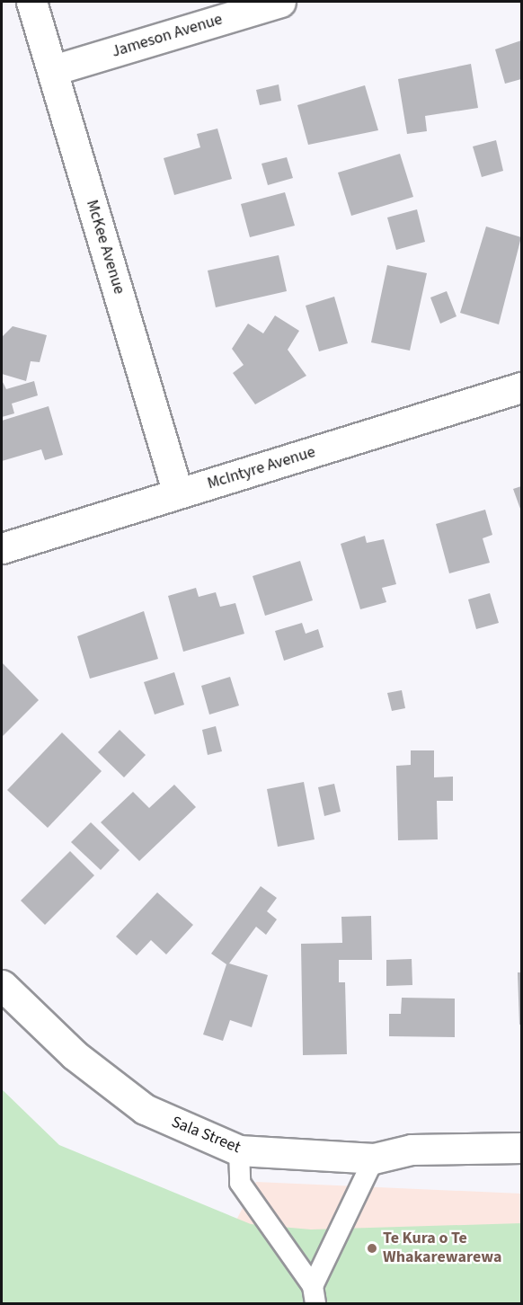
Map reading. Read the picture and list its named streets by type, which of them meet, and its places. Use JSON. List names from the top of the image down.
{
  "streets": {
    "main road": [
      "Jameson Avenue",
      "McKee Avenue",
      "McIntyre Avenue",
      "Sala Street"
    ]
  },
  "crossings": [
    ["Jameson Avenue", "McKee Avenue"],
    ["McKee Avenue", "McIntyre Avenue"]
  ],
  "places": ["Te Kura o Te Whakarewarewa"]
}
